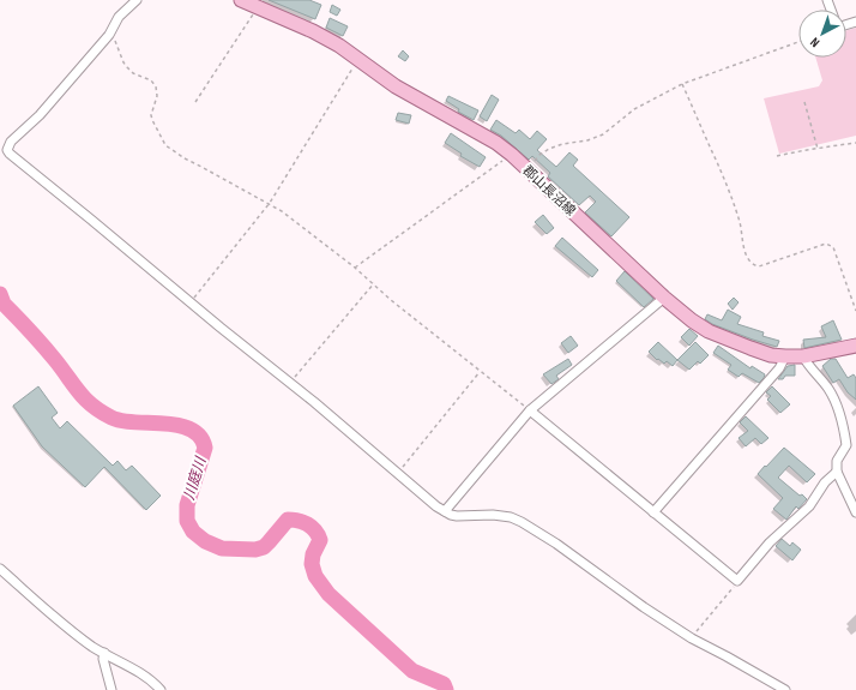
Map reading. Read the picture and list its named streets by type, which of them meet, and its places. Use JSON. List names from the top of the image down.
{
  "streets": {
    "main road": ["郡山長沼線"]
  },
  "water": ["川庭川"],
  "north": "bottom left"
}
